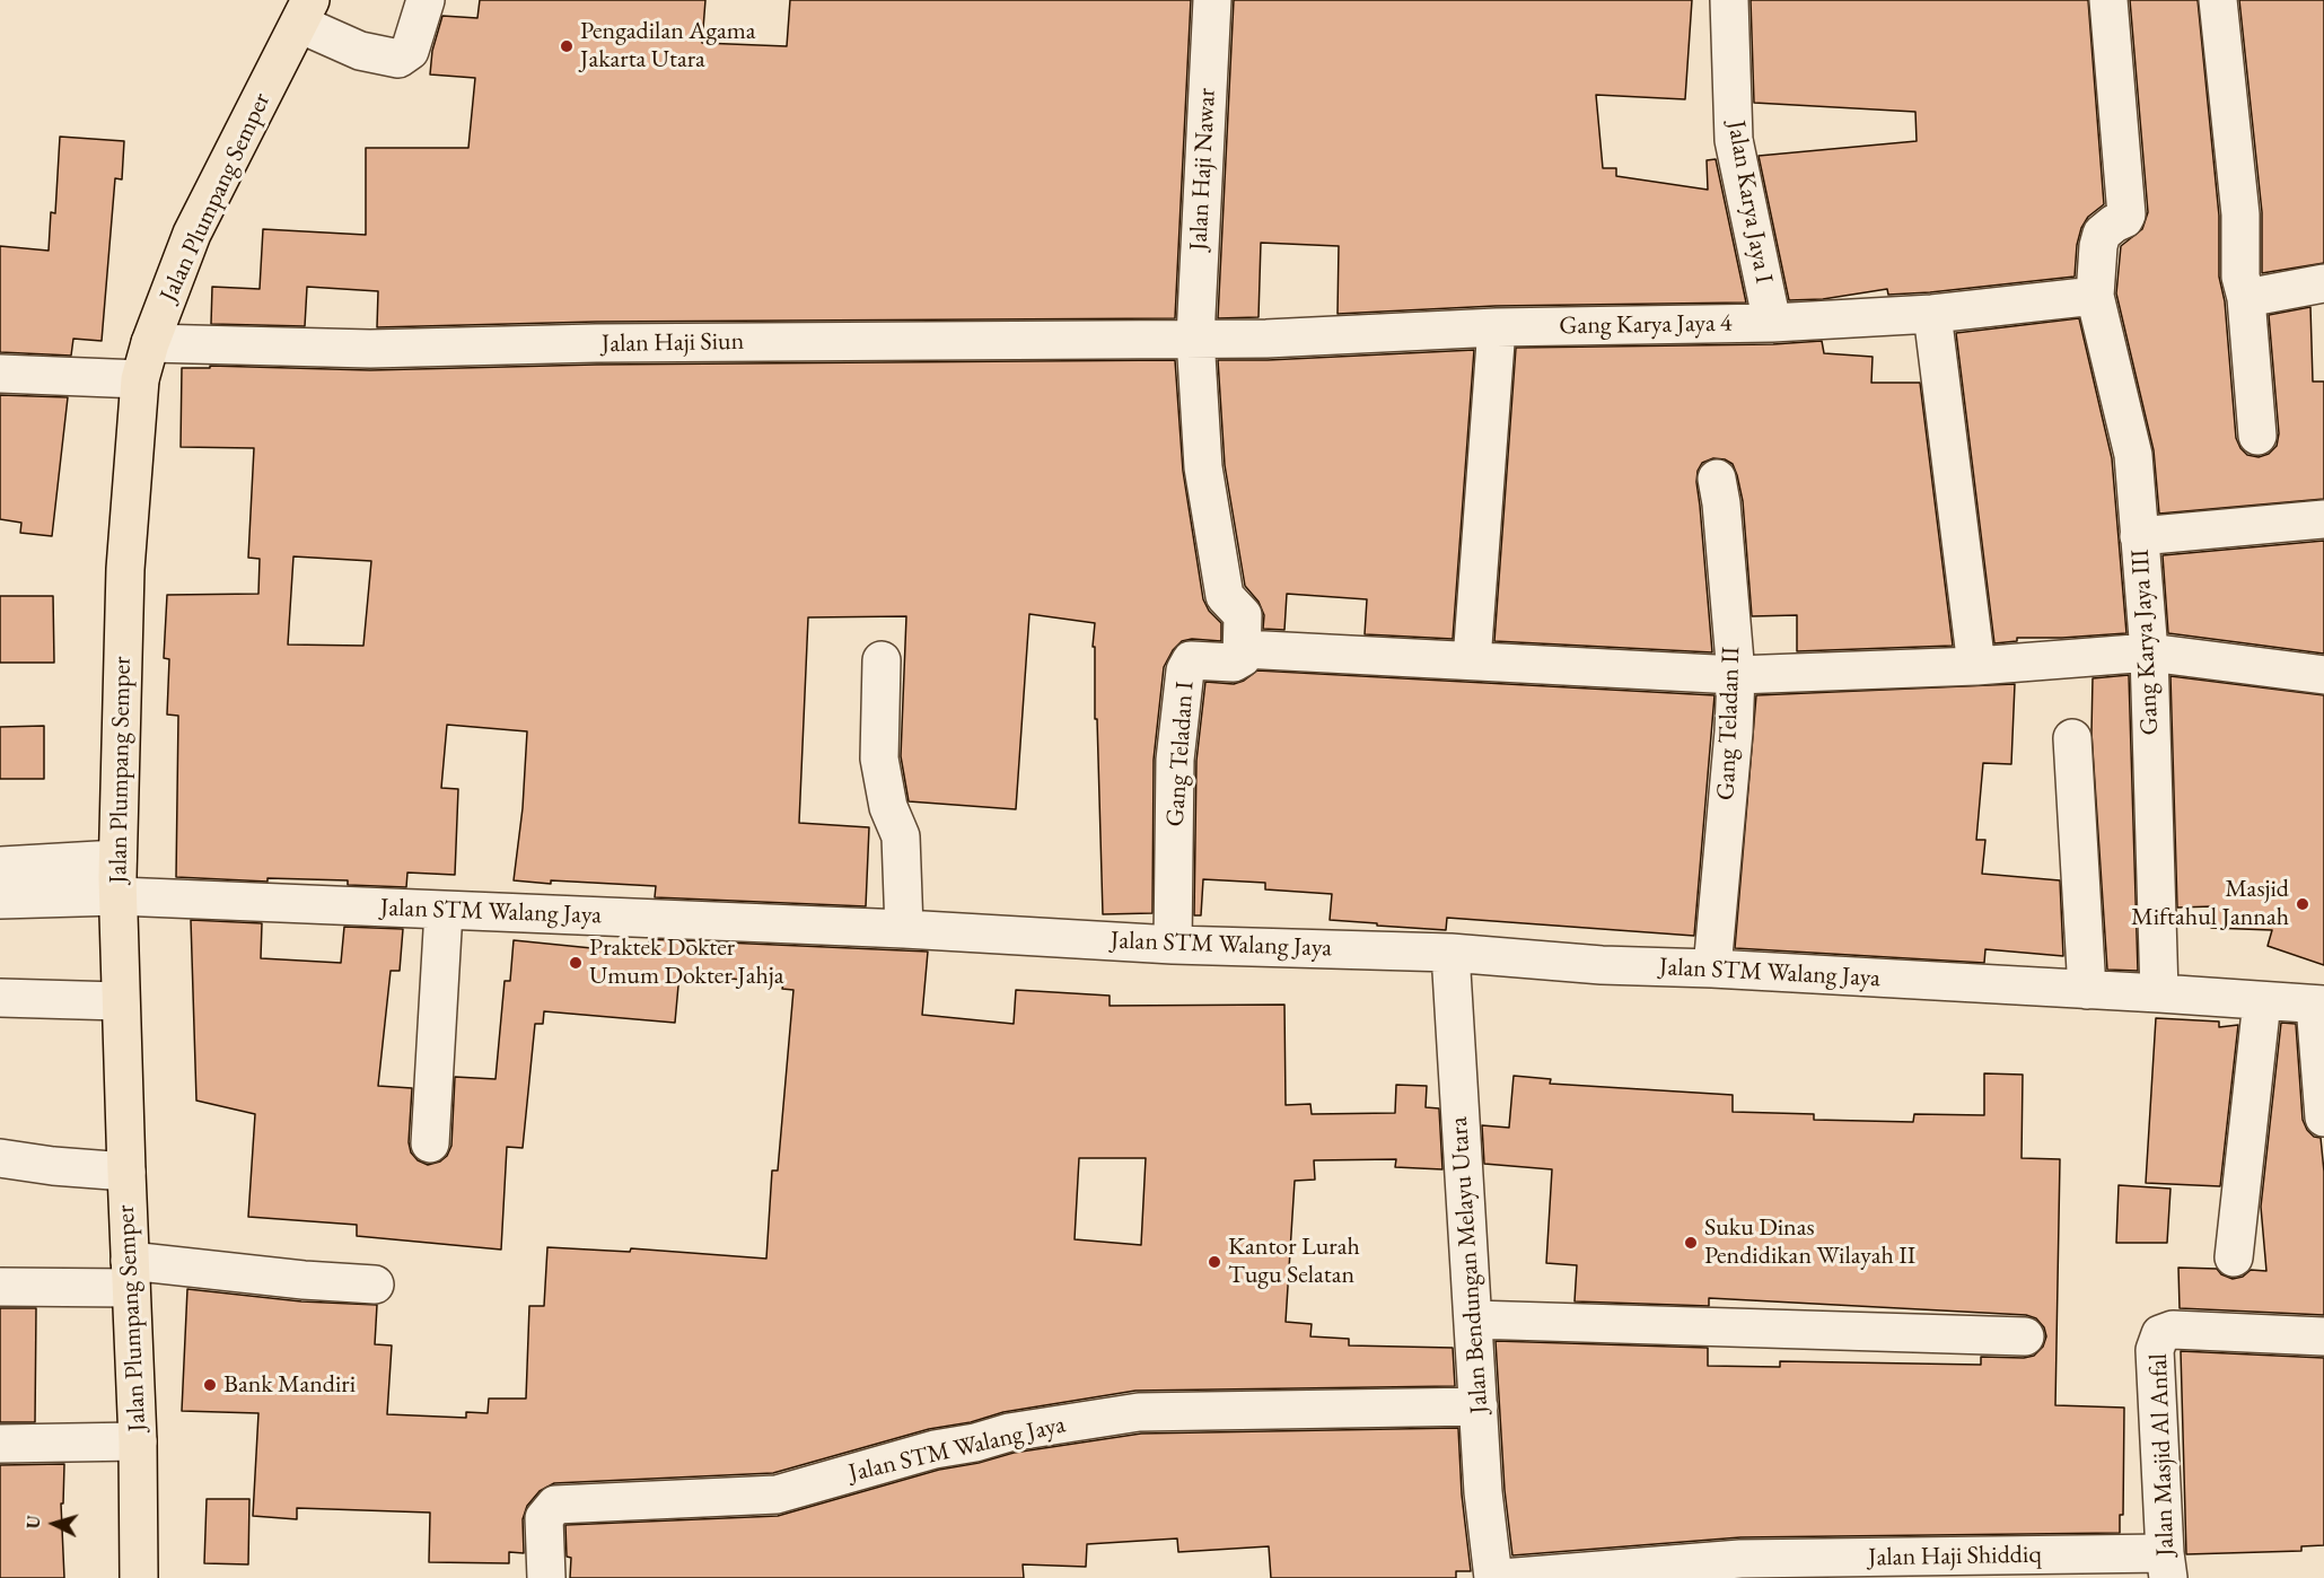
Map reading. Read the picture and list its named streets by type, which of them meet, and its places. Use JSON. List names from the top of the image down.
{
  "streets": {
    "main road": ["Jalan Plumpang Semper"],
    "street": [
      "Jalan Haji Nawar",
      "Jalan Karya Jaya I",
      "Gang Karya Jaya 4",
      "Jalan Haji Siun",
      "Gang Karya Jaya III",
      "Gang Teladan II",
      "Gang Teladan I",
      "Jalan STM Walang Jaya",
      "Jalan Bendungan Melayu Utara",
      "Jalan Masjid Al Anfal",
      "Jalan Haji Shiddiq"
    ]
  },
  "crossings": [
    ["Jalan Haji Nawar", "Gang Karya Jaya 4"],
    ["Jalan Haji Nawar", "Jalan Haji Siun"],
    ["Jalan Plumpang Semper", "Jalan Haji Siun"],
    ["Jalan Plumpang Semper", "Jalan STM Walang Jaya"],
    ["Jalan Karya Jaya I", "Gang Karya Jaya 4"],
    ["Gang Karya Jaya 4", "Jalan Haji Siun"],
    ["Gang Karya Jaya 4", "Gang Karya Jaya III"],
    ["Gang Karya Jaya III", "Jalan STM Walang Jaya"],
    ["Gang Teladan II", "Jalan STM Walang Jaya"],
    ["Gang Teladan I", "Jalan STM Walang Jaya"],
    ["Jalan STM Walang Jaya", "Jalan Bendungan Melayu Utara"],
    ["Jalan Masjid Al Anfal", "Jalan Haji Shiddiq"]
  ],
  "places": [
    "Pengadilan Agama Jakarta Utara",
    "Masjid Miftahul Jannah",
    "Praktek Dokter Umum Dokter Jahja",
    "Suku Dinas Pendidikan Wilayah II",
    "Kantor Lurah Tugu Selatan",
    "Bank Mandiri"
  ],
  "north": "left"
}
